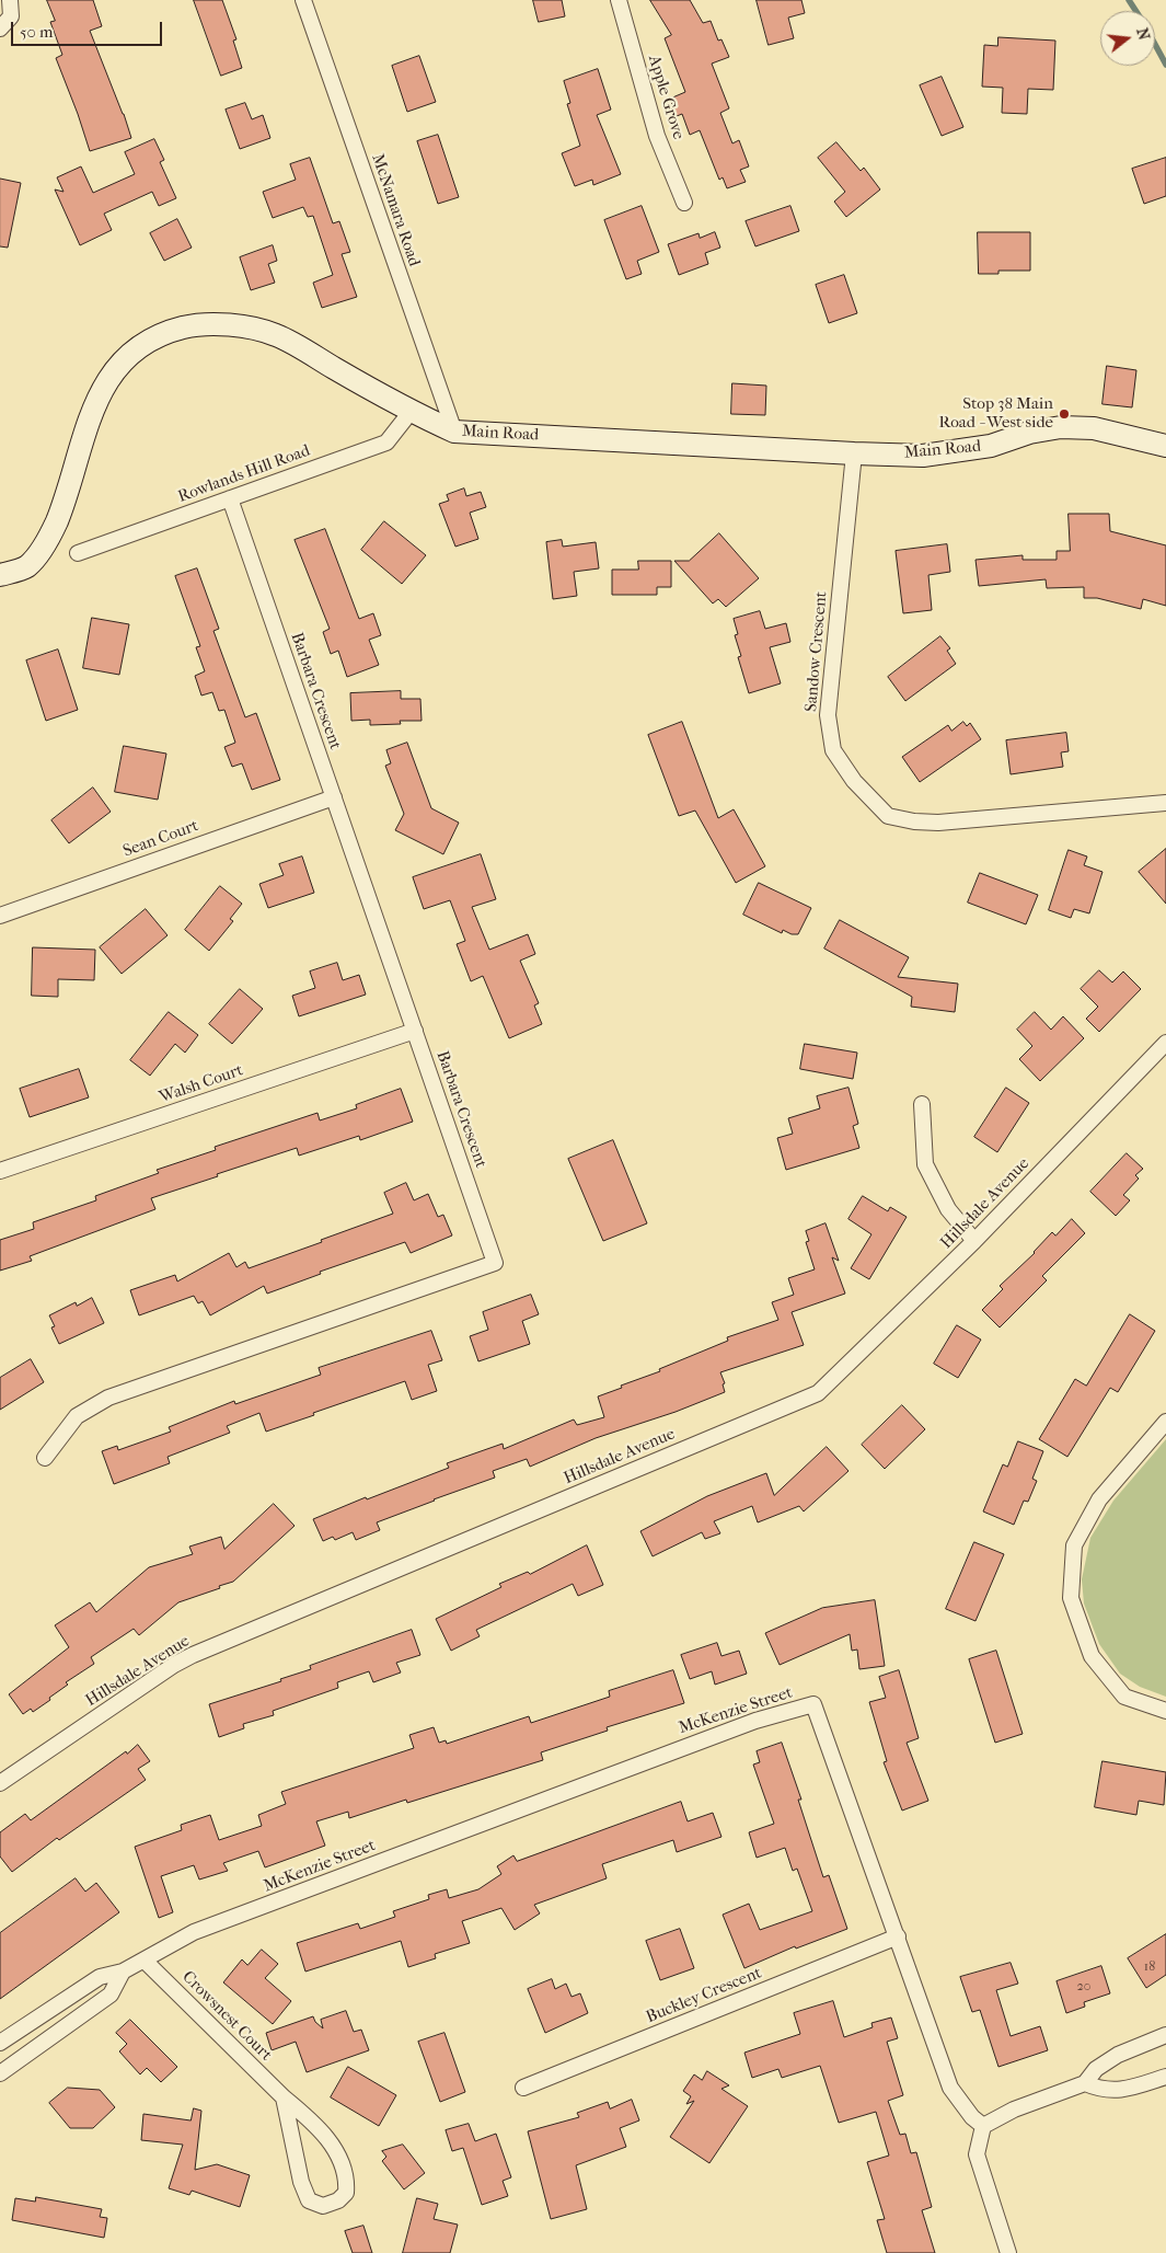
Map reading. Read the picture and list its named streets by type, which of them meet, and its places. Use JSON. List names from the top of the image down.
{
  "streets": {
    "main road": ["Main Road"],
    "street": [
      "Apple Grove",
      "McNamara Road",
      "Rowlands Hill Road",
      "Sandow Crescent",
      "Barbara Crescent",
      "Sean Court",
      "Walsh Court",
      "Hillsdale Avenue",
      "McKenzie Street",
      "Buckley Crescent",
      "Crowsnest Court"
    ]
  },
  "crossings": [
    ["McNamara Road", "Main Road"],
    ["Main Road", "Rowlands Hill Road"],
    ["Main Road", "Sandow Crescent"],
    ["Rowlands Hill Road", "Barbara Crescent"],
    ["Barbara Crescent", "Sean Court"],
    ["Barbara Crescent", "Walsh Court"],
    ["McKenzie Street", "Buckley Crescent"],
    ["McKenzie Street", "Crowsnest Court"]
  ],
  "places": ["Stop 38 Main Road - West side"],
  "house_numbers": ["18", "20"],
  "scale_bar": "50 m",
  "north": "right"
}
